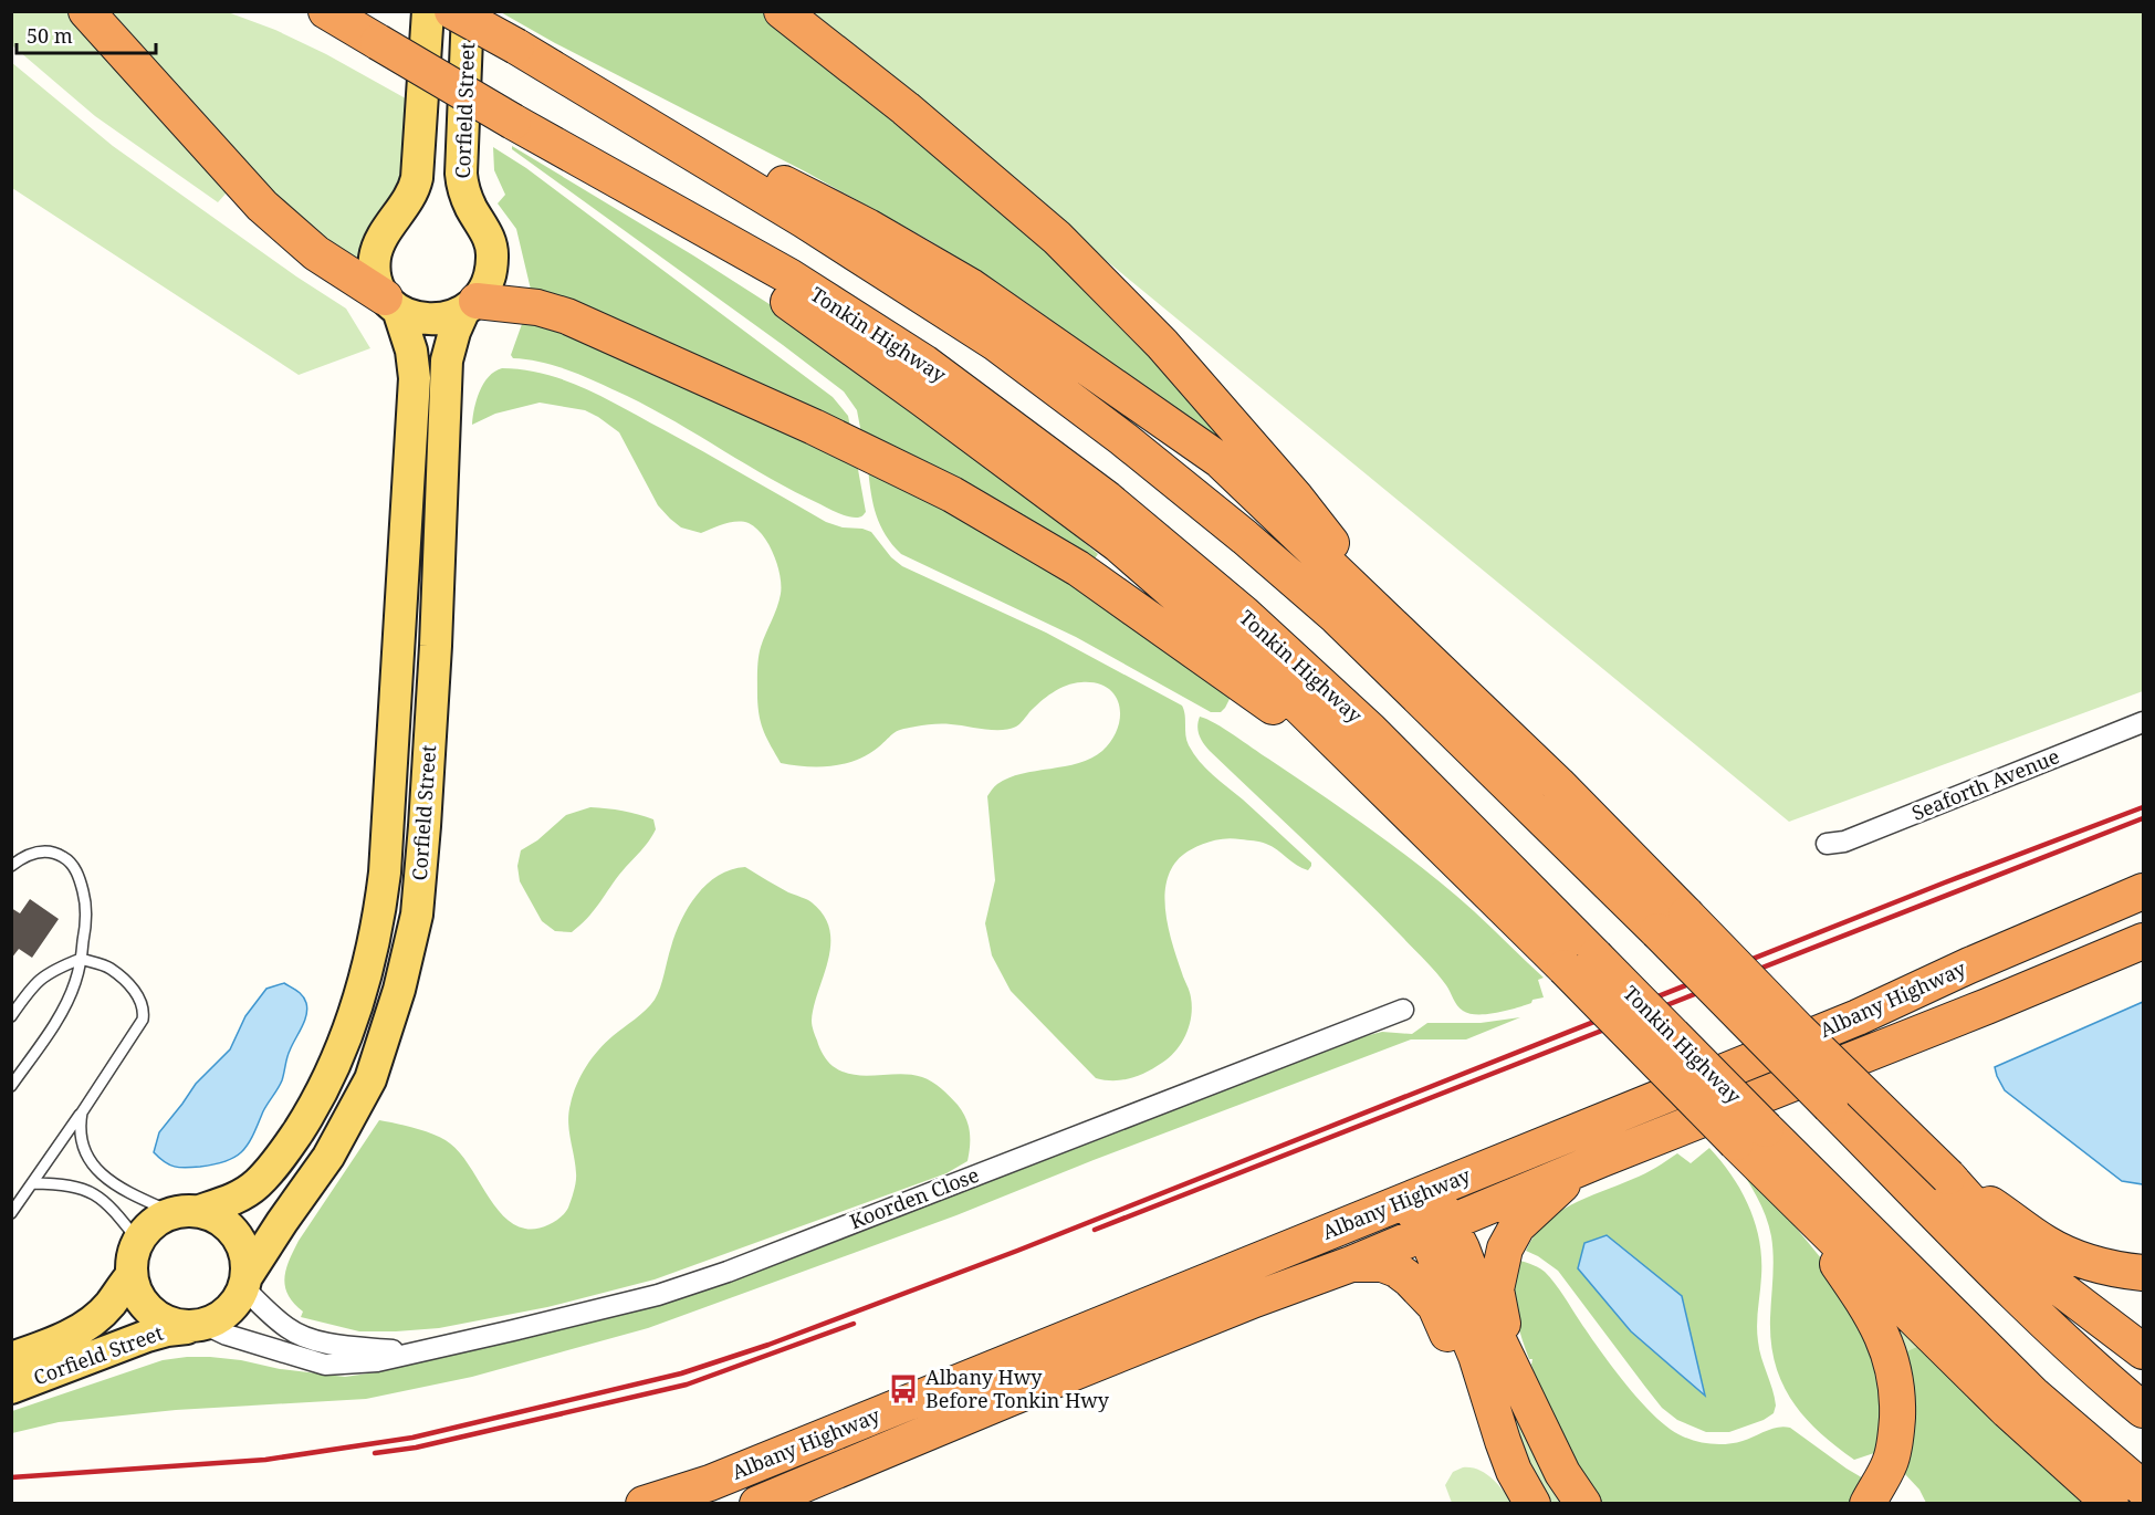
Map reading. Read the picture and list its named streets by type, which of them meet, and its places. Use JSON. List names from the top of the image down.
{
  "streets": {
    "highway": ["Tonkin Highway", "Albany Highway"],
    "main road": ["Corfield Street"],
    "street": ["Seaforth Avenue", "Koorden Close"]
  },
  "crossings": [
    ["Corfield Street", "Koorden Close"]
  ],
  "places": {
    "bus stop": ["Albany Hwy Before Tonkin Hwy"]
  },
  "scale_bar": "50 m"
}
